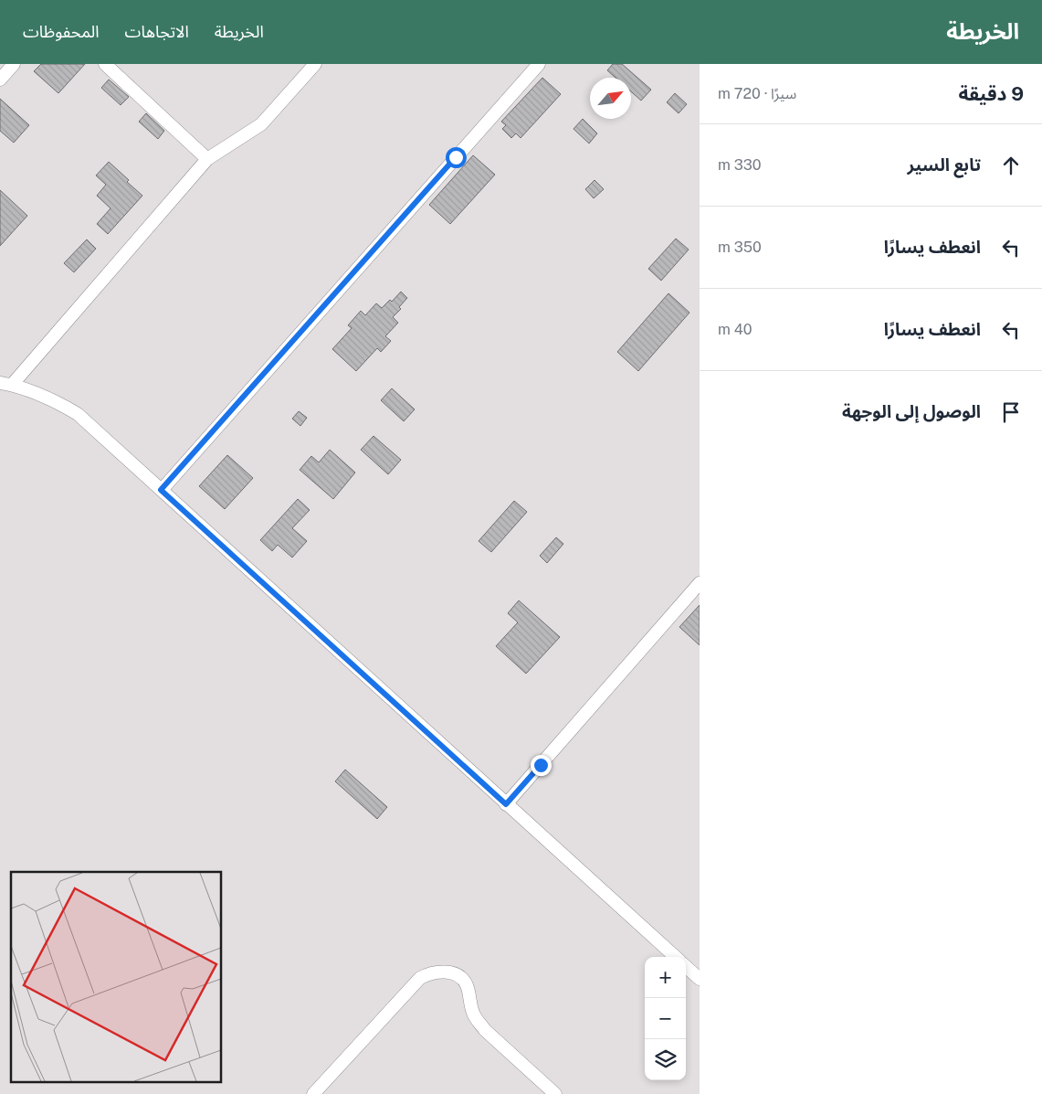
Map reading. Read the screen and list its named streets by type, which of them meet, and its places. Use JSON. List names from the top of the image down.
{
  "north": "top right",
  "page": {
    "header": "الخريطة",
    "nav": ["الخريطة", "الاتجاهات", "المحفوظات"],
    "heading": ["9 دقيقة", "سيرًا · 720 m"],
    "list": [
      ["تابع السير", "330 m"],
      ["انعطف يسارًا", "350 m"],
      ["انعطف يسارًا", "40 m"],
      "الوصول إلى الوجهة"
    ],
    "map_buttons": ["+", "−"]
  }
}
